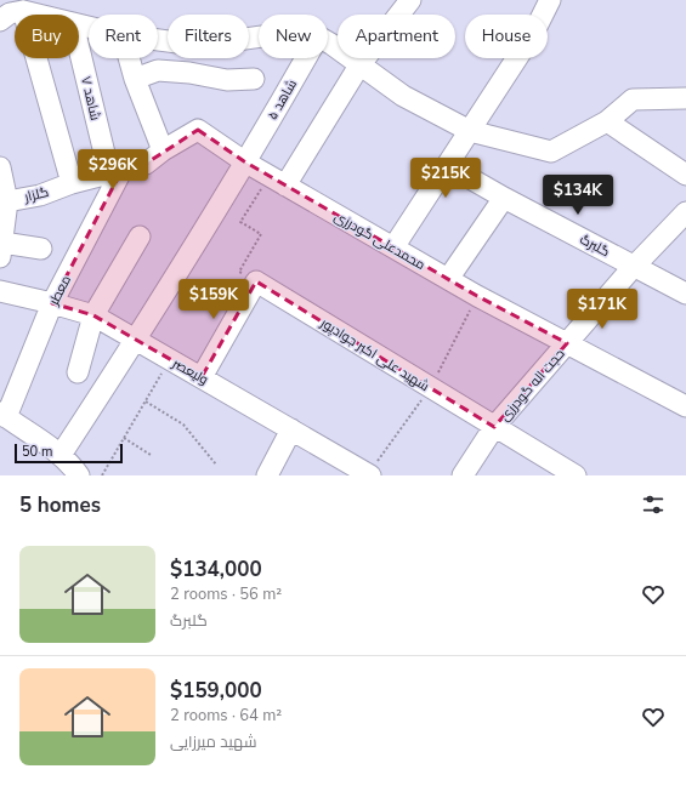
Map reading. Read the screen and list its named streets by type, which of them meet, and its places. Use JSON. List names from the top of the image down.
{
  "streets": {
    "street": [
      "شاهد ۷",
      "شاهد ۵",
      "گلزار",
      "محمدعلی گودرزی",
      "گلبرگ",
      "معطر",
      "شهید علی اکبر جوادپور",
      "ولیعصر",
      "حجت اله گودرزی"
    ]
  },
  "crossings": [
    ["شاهد ۷", "گلزار"],
    ["شاهد ۷", "معطر"],
    ["شاهد ۵", "محمدعلی گودرزی"],
    ["شاهد ۵", "ولیعصر"],
    ["گلزار", "محمدعلی گودرزی"],
    ["گلزار", "معطر"],
    ["محمدعلی گودرزی", "حجت اله گودرزی"],
    ["گلبرگ", "حجت اله گودرزی"],
    ["معطر", "ولیعصر"],
    ["شهید علی اکبر جوادپور", "حجت اله گودرزی"]
  ],
  "scale_bar": "50 m",
  "page": {
    "chip": [
      "Buy",
      "Rent",
      "Filters",
      "New",
      "Apartment",
      "House"
    ],
    "price": [
      "$296K",
      "$215K",
      "$134K",
      "$159K",
      "$171K"
    ],
    "scale": "50 m",
    "heading": "5 homes",
    "list": [
      {
        "name": "$134,000",
        "note": "2 rooms · 56 m² · گلبرگ"
      },
      {
        "name": "$159,000",
        "note": "2 rooms · 64 m² · شهید میرزایی"
      }
    ]
  }
}
